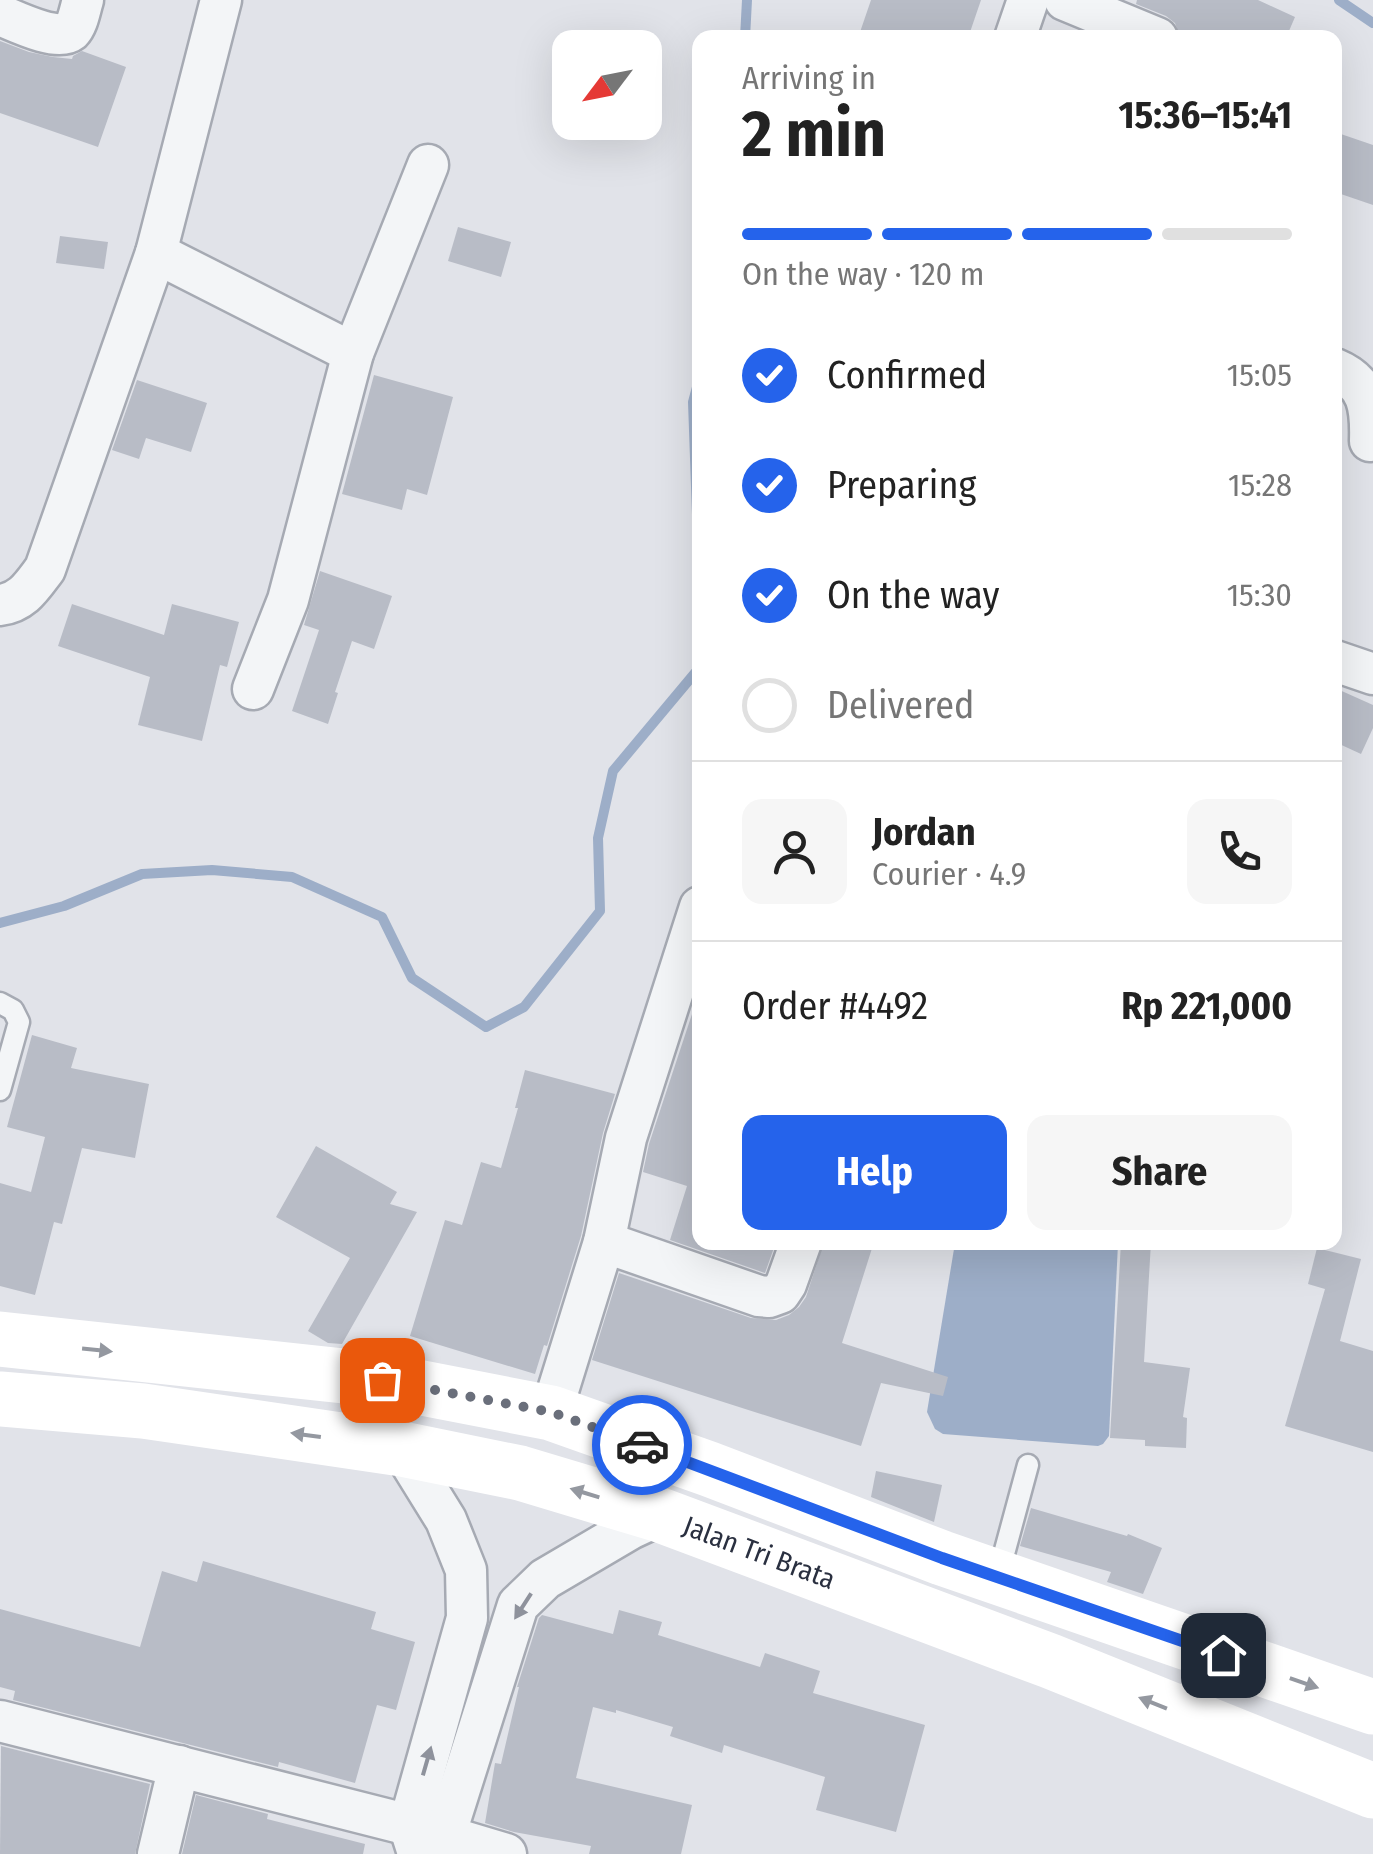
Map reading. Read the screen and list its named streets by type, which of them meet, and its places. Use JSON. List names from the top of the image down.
{
  "streets": {
    "street": ["Jalan Tri Brata"]
  },
  "north": "bottom left",
  "page": {
    "heading": ["2 min", "Arriving in", "15:36–15:41"],
    "panel": [
      "Jordan",
      "Courier · 4.9",
      "Order #4492",
      "Rp 221,000"
    ],
    "bar": "On the way · 120 m",
    "list": [
      ["Confirmed", "15:05"],
      ["Preparing", "15:28"],
      ["On the way", "15:30"],
      "Delivered"
    ],
    "buttons": ["Help", "Share"]
  }
}
